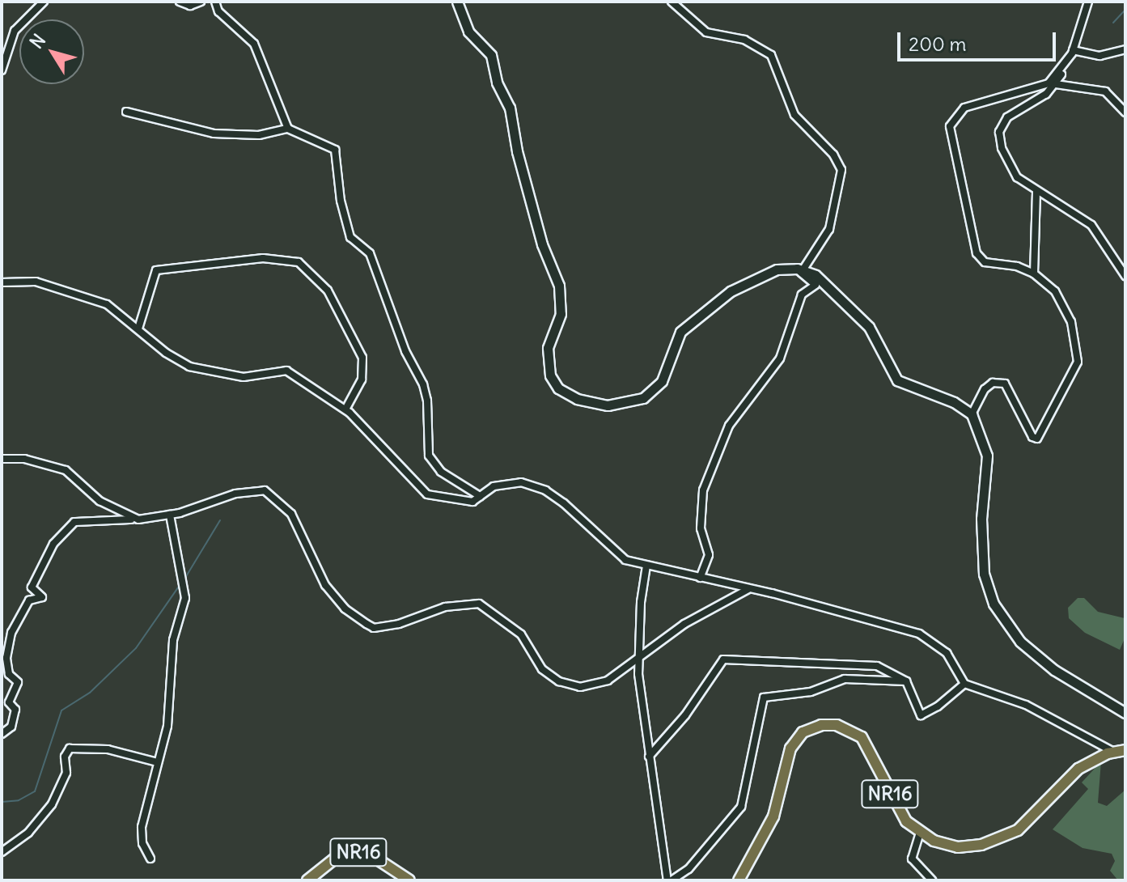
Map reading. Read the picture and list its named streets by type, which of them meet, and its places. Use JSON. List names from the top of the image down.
{
  "streets": {
    "main road": ["NR16"]
  },
  "scale_bar": "200 m",
  "north": "top left"
}
